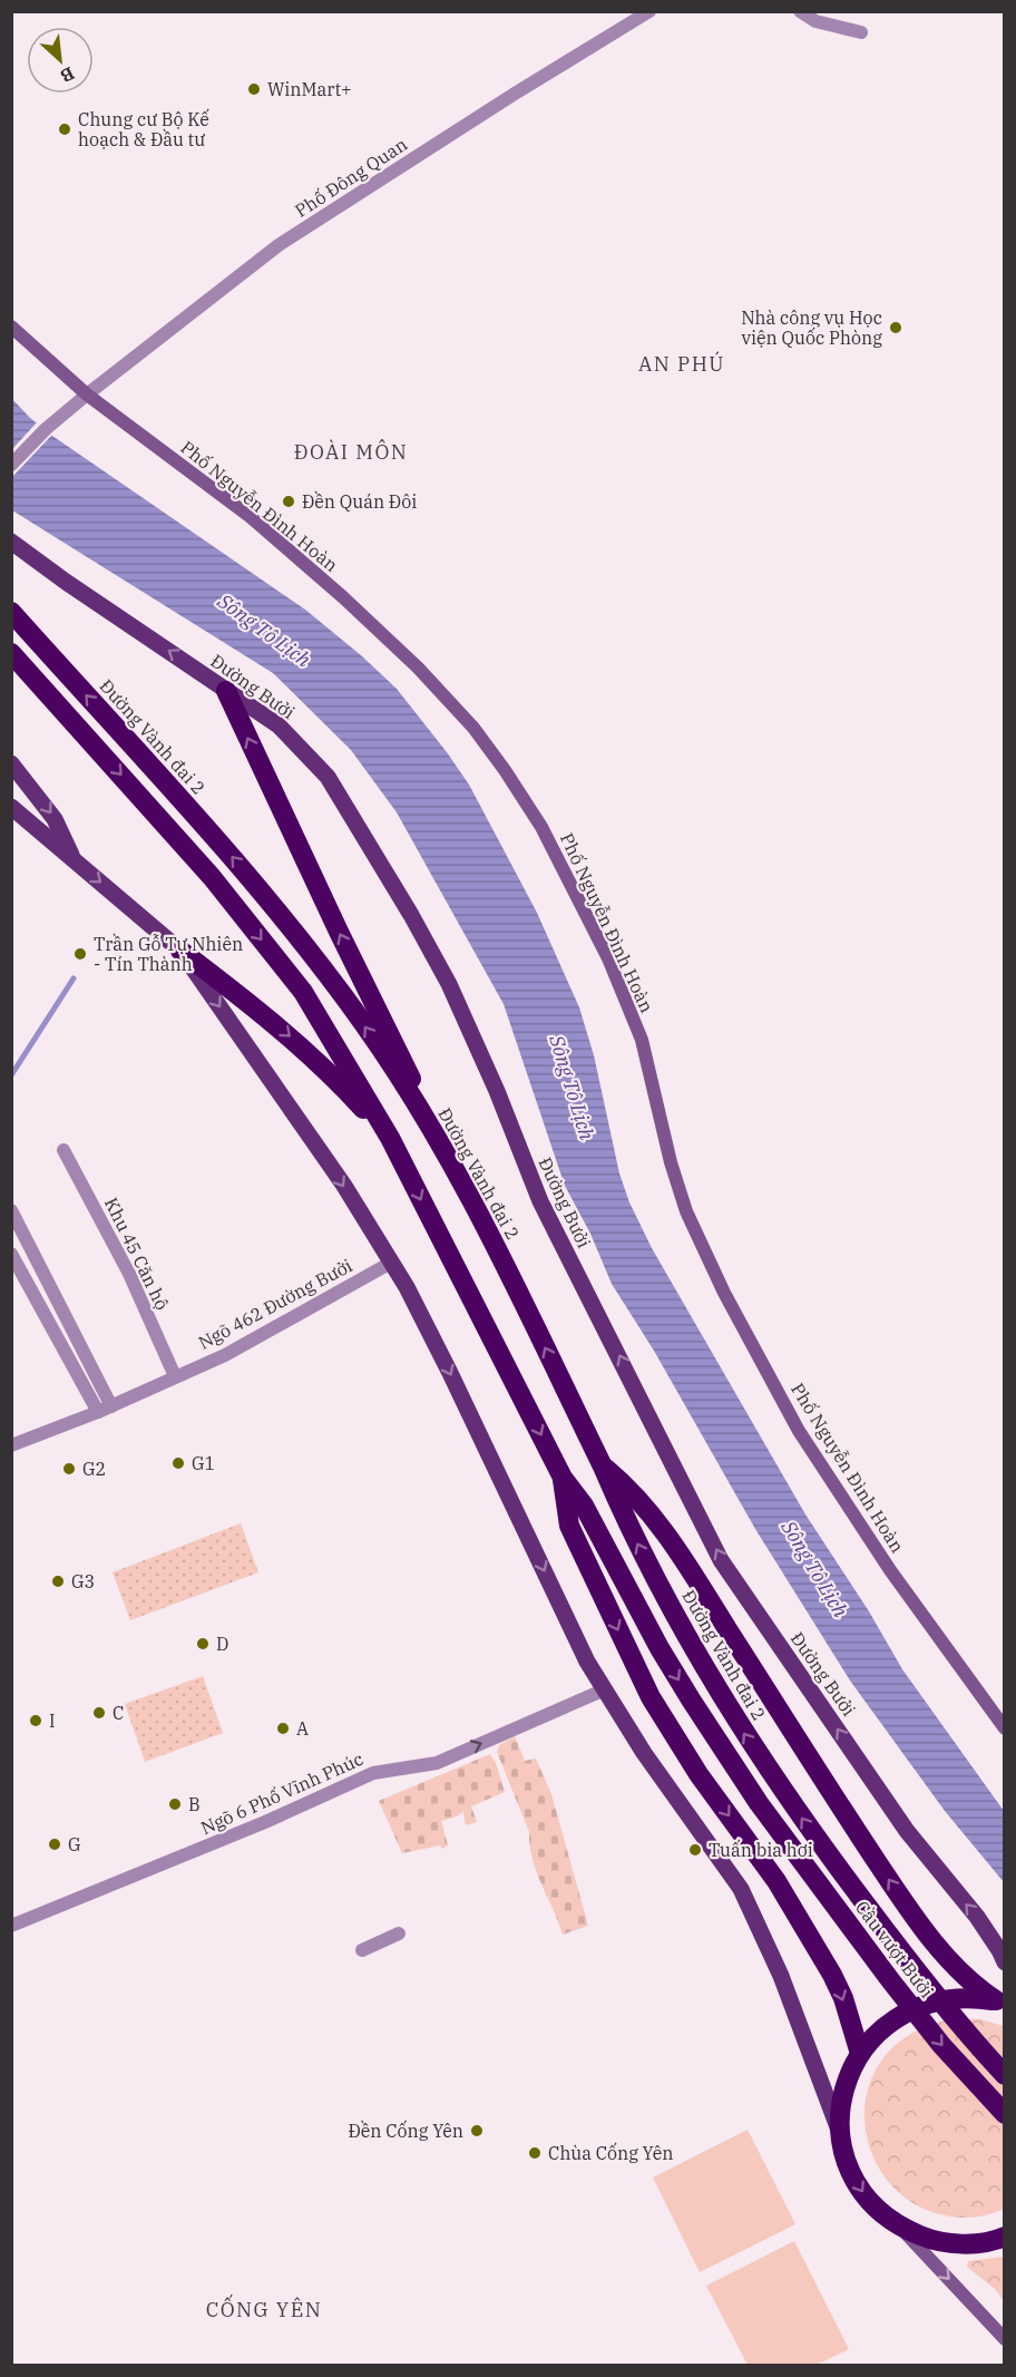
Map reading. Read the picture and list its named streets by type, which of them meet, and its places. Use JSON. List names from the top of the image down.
{
  "streets": {
    "highway": ["Đường Vành đai 2", "Cầu vượt Bưởi"],
    "main road": ["Phố Nguyễn Đình Hoàn", "Đường Bưởi"],
    "street": [
      "Phố Đông Quan",
      "Khu 45 Căn hộ",
      "Ngõ 462 Đường Bưởi",
      "Ngõ 6 Phố Vĩnh Phúc"
    ]
  },
  "crossings": [
    ["Phố Đông Quan", "Phố Nguyễn Đình Hoàn"],
    ["Đường Vành đai 2", "Cầu vượt Bưởi"],
    ["Khu 45 Căn hộ", "Ngõ 462 Đường Bưởi"]
  ],
  "one_way": ["Đường Bưởi", "Ngõ 6 Phố Vĩnh Phúc"],
  "districts": ["AN PHÚ", "ĐOÀI MÔN", "CỐNG YÊN"],
  "water": ["Sông Tô Lịch"],
  "places": [
    "WinMart+",
    "Chung cư Bộ Kế hoạch & Đầu tư",
    "Nhà công vụ Học viện Quốc Phòng",
    "Đền Quán Đôi",
    "Trần Gỗ Tự Nhiên - Tín Thành",
    "G1",
    "G2",
    "G3",
    "D",
    "C",
    "I",
    "A",
    "B",
    "G",
    "Tuấn bia hơi",
    "Đền Cống Yên",
    "Chùa Cống Yên"
  ],
  "north": "bottom right"
}
